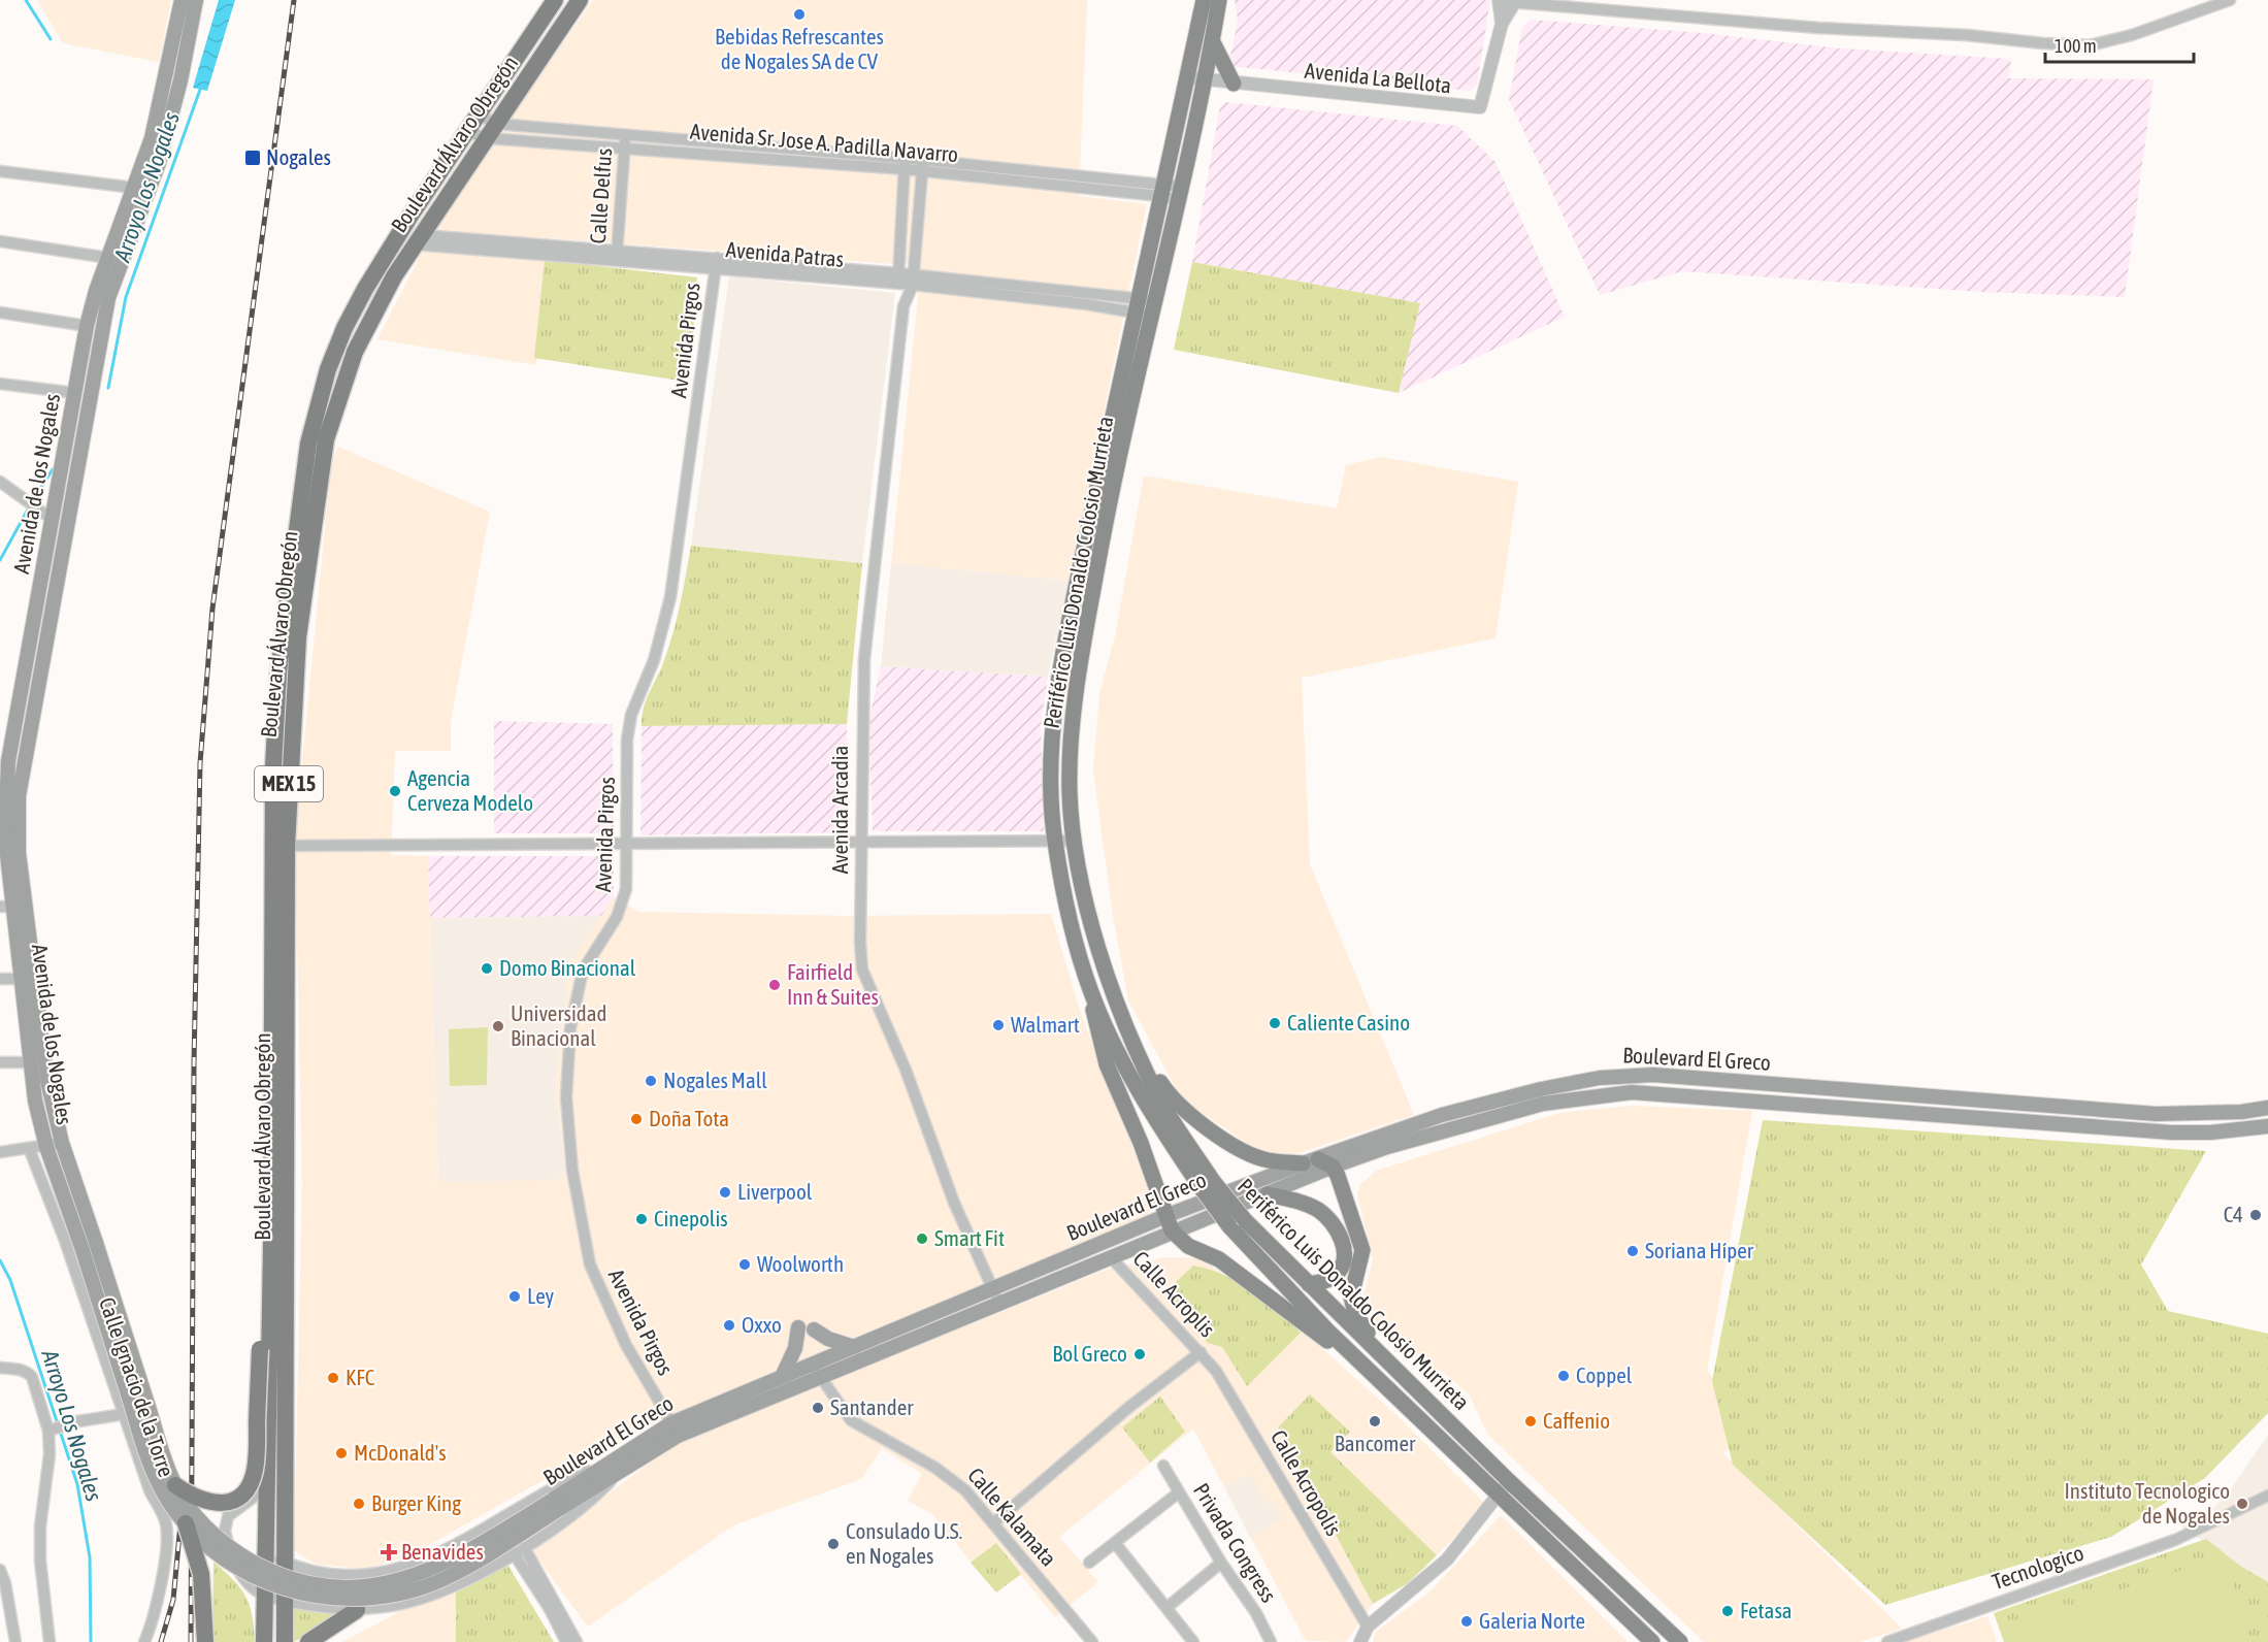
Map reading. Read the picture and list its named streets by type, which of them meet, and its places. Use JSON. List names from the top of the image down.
{
  "streets": {
    "highway": ["Boulevard Álvaro Obregón", "MEX 15"],
    "main road": ["Avenida de los Nogales", "Periférico Luis Donaldo Colosio Murrieta", "Boulevard El Greco"],
    "street": [
      "Avenida La Bellota",
      "Avenida Sr. Jose A. Padilla Navarro",
      "Calle Delfus",
      "Avenida Patras",
      "Avenida Pirgos",
      "Avenida Arcadia",
      "Calle Acroplis",
      "Calle Ignacio de la Torre",
      "Calle Acropolis",
      "Calle Kalamata",
      "Privada Congress",
      "Tecnologico"
    ]
  },
  "crossings": [
    ["Avenida La Bellota", "Periférico Luis Donaldo Colosio Murrieta"],
    ["Avenida Sr. Jose A. Padilla Navarro", "Boulevard Álvaro Obregón"],
    ["Avenida Sr. Jose A. Padilla Navarro", "Calle Delfus"],
    ["Avenida Sr. Jose A. Padilla Navarro", "Periférico Luis Donaldo Colosio Murrieta"],
    ["Avenida Sr. Jose A. Padilla Navarro", "Avenida Arcadia"],
    ["Boulevard Álvaro Obregón", "Avenida Patras"],
    ["Boulevard Álvaro Obregón", "Avenida de los Nogales"],
    ["Boulevard Álvaro Obregón", "Boulevard El Greco"],
    ["Calle Delfus", "Avenida Patras"],
    ["Avenida Patras", "Avenida Pirgos"],
    ["Avenida Patras", "Periférico Luis Donaldo Colosio Murrieta"],
    ["Avenida Patras", "Avenida Arcadia"],
    ["Avenida Pirgos", "Boulevard El Greco"],
    ["Avenida de los Nogales", "Boulevard El Greco"],
    ["Avenida Arcadia", "Boulevard El Greco"],
    ["Boulevard El Greco", "Calle Acroplis"],
    ["Boulevard El Greco", "Calle Kalamata"],
    ["Calle Acroplis", "Calle Acropolis"]
  ],
  "water": ["Arroyo Los Nogales"],
  "places": {
    "other": [
      "Bebidas Refrescantes de Nogales SA de CV",
      "Agencia Cerveza Modelo",
      "Domo Binacional",
      "Fairfield Inn & Suites",
      "Caliente Casino",
      "Walmart",
      "Universidad Binacional",
      "Nogales Mall",
      "Doña Tota",
      "Liverpool",
      "C4",
      "Cinepolis",
      "Smart Fit",
      "Soriana Híper",
      "Woolworth",
      "Ley",
      "Oxxo",
      "Bol Greco",
      "Coppel",
      "KFC",
      "Santander",
      "Bancomer",
      "Caffenio",
      "McDonald's",
      "Burger King",
      "Instituto Tecnologico de Nogales",
      "Consulado U.S. en Nogales",
      "Fetasa",
      "Galeria Norte"
    ],
    "transit": ["Nogales"],
    "health": ["Benavides"]
  },
  "scale_bar": "100 m"
}
